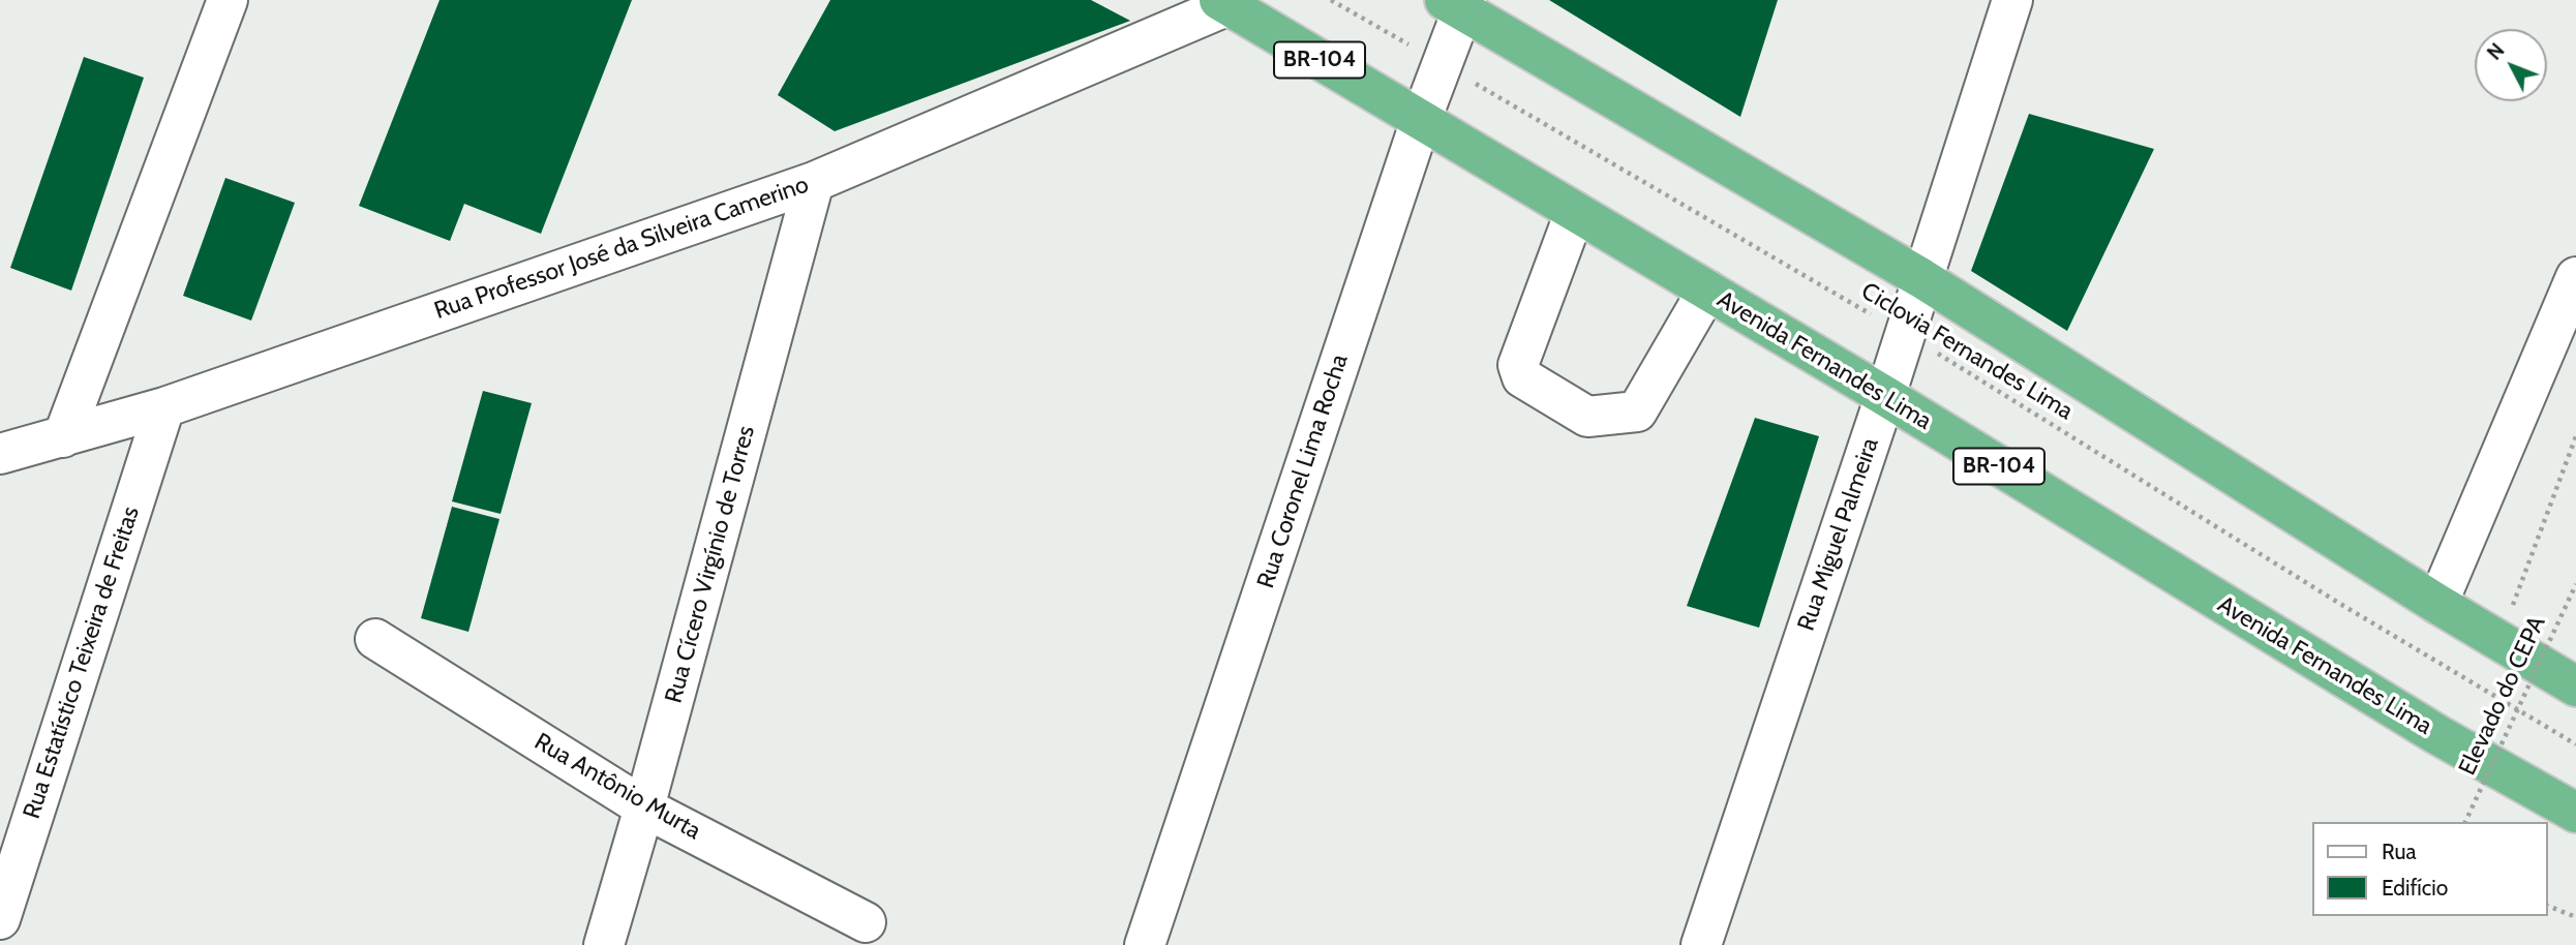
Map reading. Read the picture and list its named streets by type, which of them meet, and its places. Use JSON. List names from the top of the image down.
{
  "streets": {
    "highway": ["BR-104", "Avenida Fernandes Lima"],
    "street": [
      "Rua Professor José da Silveira Camerino",
      "Rua Coronel Lima Rocha",
      "Rua Miguel Palmeira",
      "Rua Cícero Virgínio de Torres",
      "Rua Estatístico Teixeira de Freitas",
      "Rua Antônio Murta"
    ],
    "path": ["Ciclovia Fernandes Lima", "Elevado do CEPA"]
  },
  "crossings": [
    ["Rua Professor José da Silveira Camerino", "Avenida Fernandes Lima"],
    ["Rua Professor José da Silveira Camerino", "Rua Cícero Virgínio de Torres"],
    ["Rua Professor José da Silveira Camerino", "Rua Estatístico Teixeira de Freitas"],
    ["Ciclovia Fernandes Lima", "Rua Coronel Lima Rocha"],
    ["Ciclovia Fernandes Lima", "Rua Miguel Palmeira"],
    ["Avenida Fernandes Lima", "Rua Coronel Lima Rocha"],
    ["Avenida Fernandes Lima", "Rua Miguel Palmeira"],
    ["Rua Cícero Virgínio de Torres", "Rua Antônio Murta"]
  ],
  "legend": ["Rua", "Edifício"],
  "north": "top left"
}
